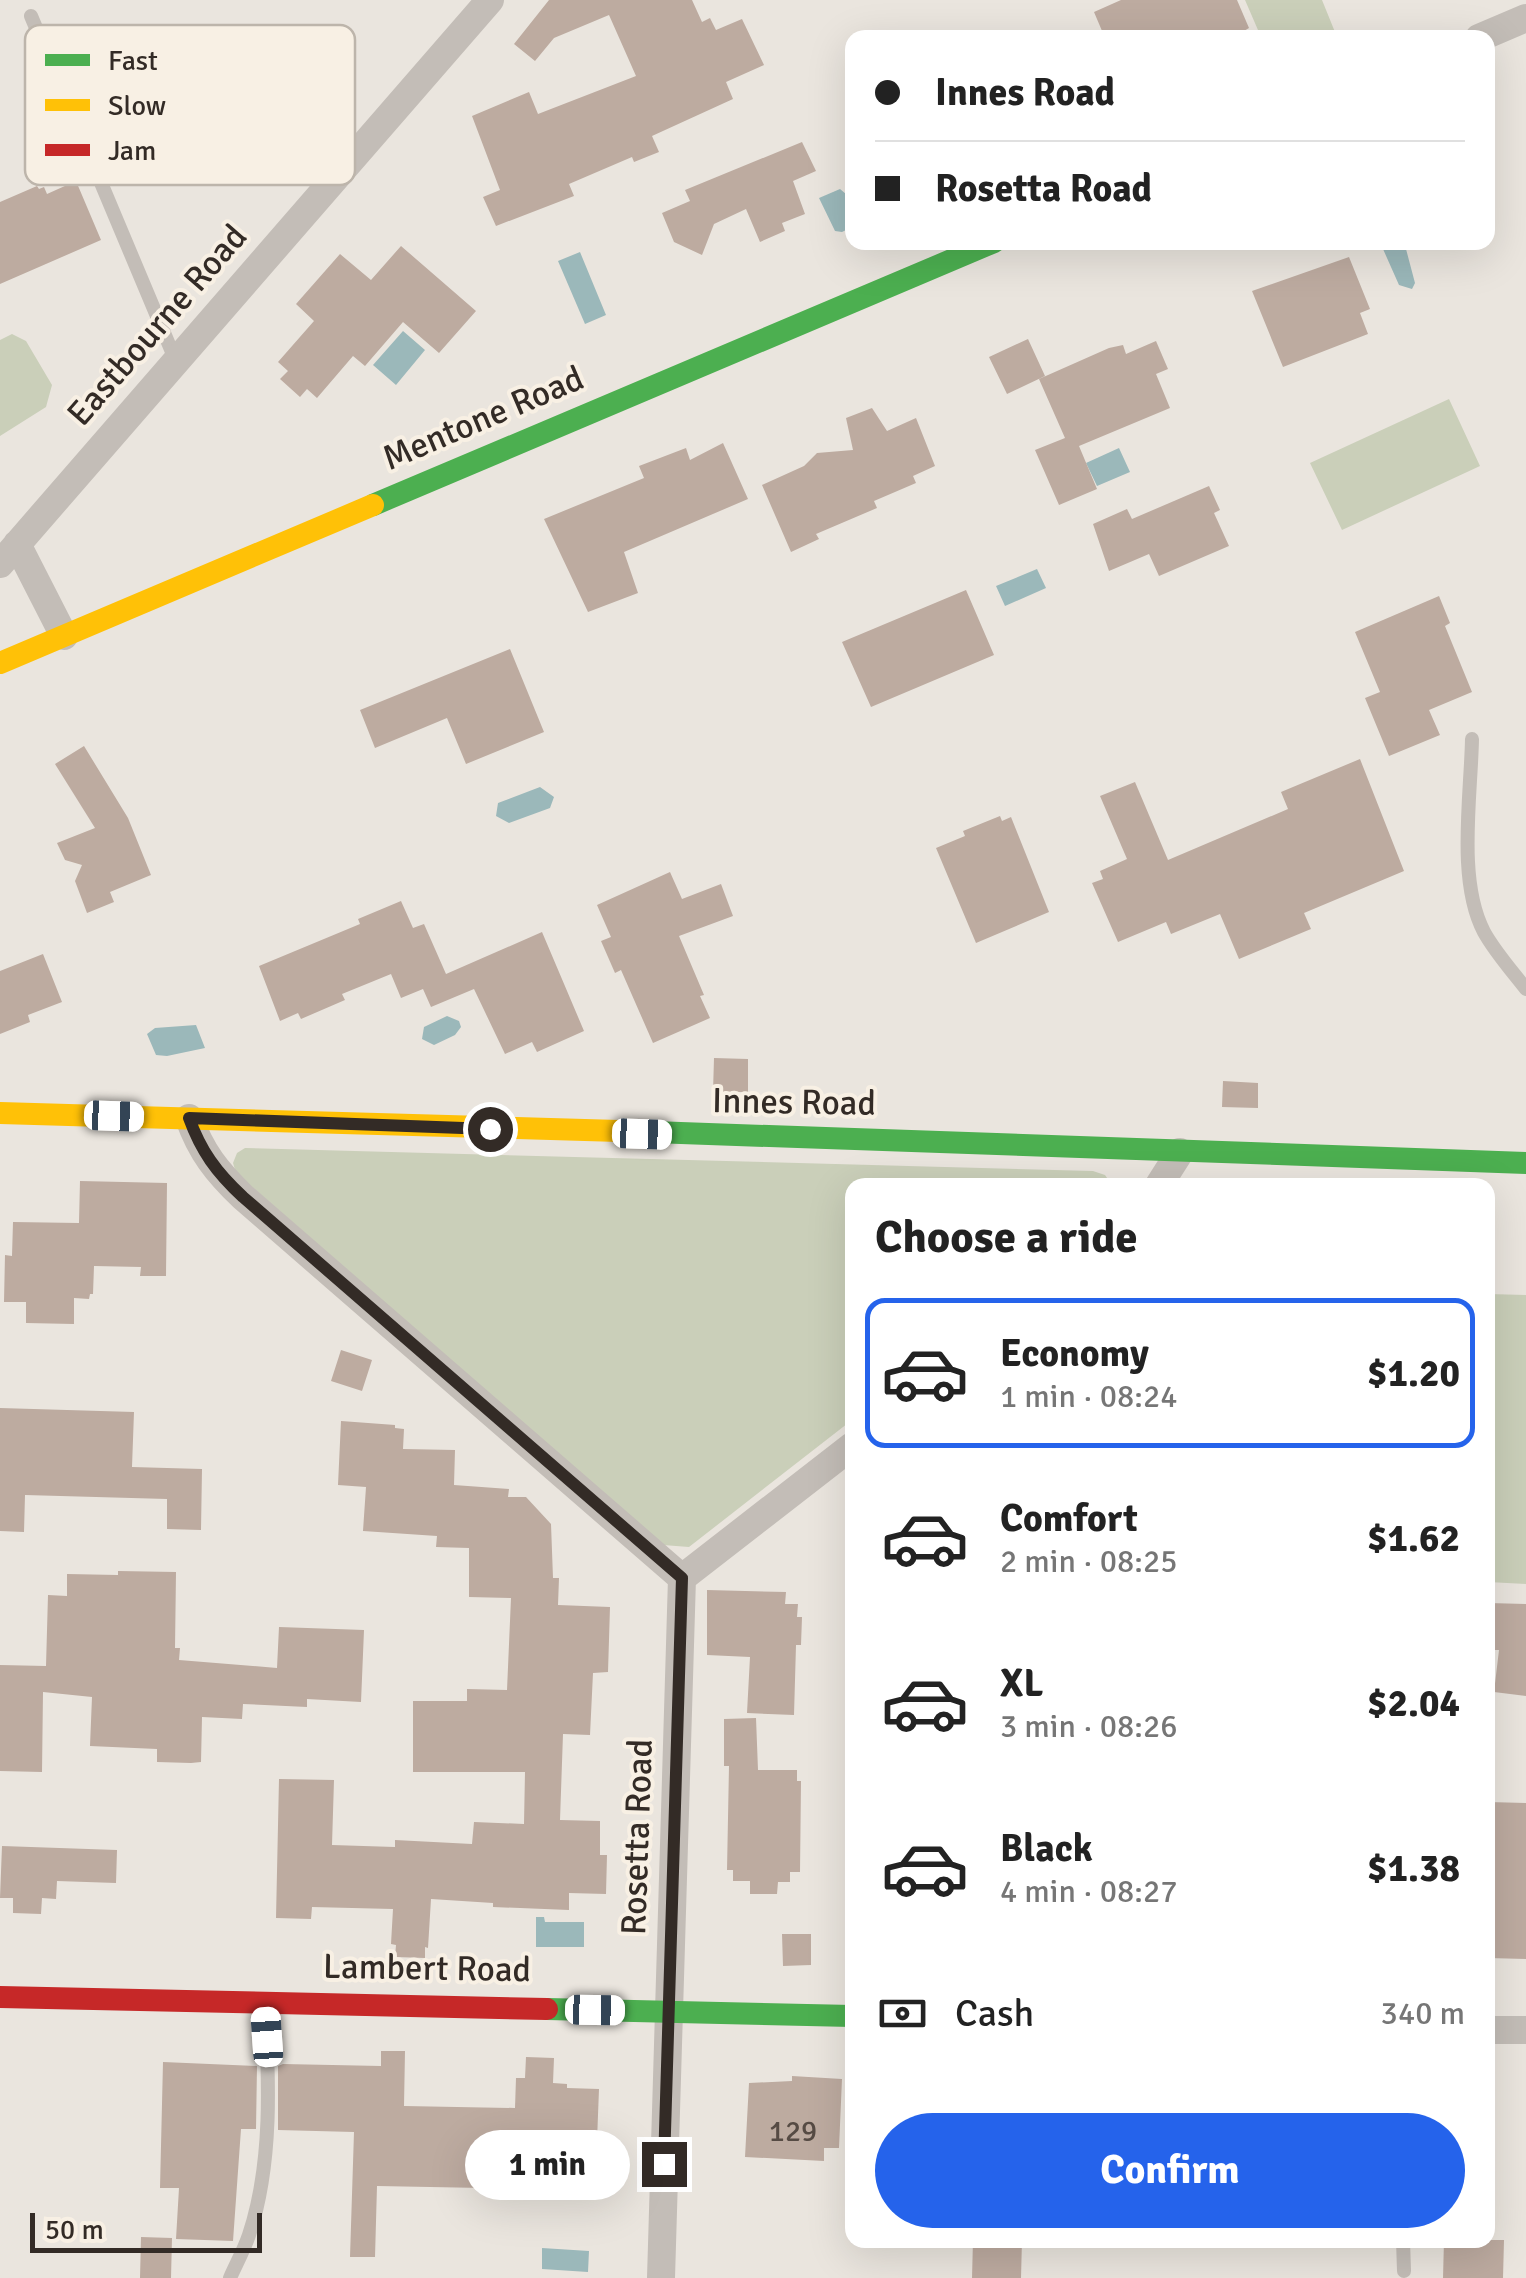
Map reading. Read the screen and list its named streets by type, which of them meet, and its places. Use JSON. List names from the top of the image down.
{
  "streets": {
    "street": [
      "Eastbourne Road",
      "Mentone Road",
      "Innes Road",
      "Rosetta Road",
      "Lambert Road"
    ]
  },
  "crossings": [
    ["Rosetta Road", "Lambert Road"]
  ],
  "house_numbers": ["129"],
  "legend": ["Fast", "Slow", "Jam"],
  "scale_bar": "50 m",
  "page": {
    "banner": ["Innes Road", "Rosetta Road"],
    "heading": "Choose a ride",
    "list": [
      {
        "name": "Economy",
        "note": "1 min · 08:24",
        "value": "$1.20"
      },
      {
        "name": "Comfort",
        "note": "2 min · 08:25",
        "value": "$1.62"
      },
      {
        "name": "XL",
        "note": "3 min · 08:26",
        "value": "$2.04"
      },
      {
        "name": "Black",
        "note": "4 min · 08:27",
        "value": "$1.38"
      }
    ],
    "pay": ["Cash", "340 m"],
    "buttons": "Confirm",
    "bubble": "1 min",
    "scale": "50 m"
  }
}
